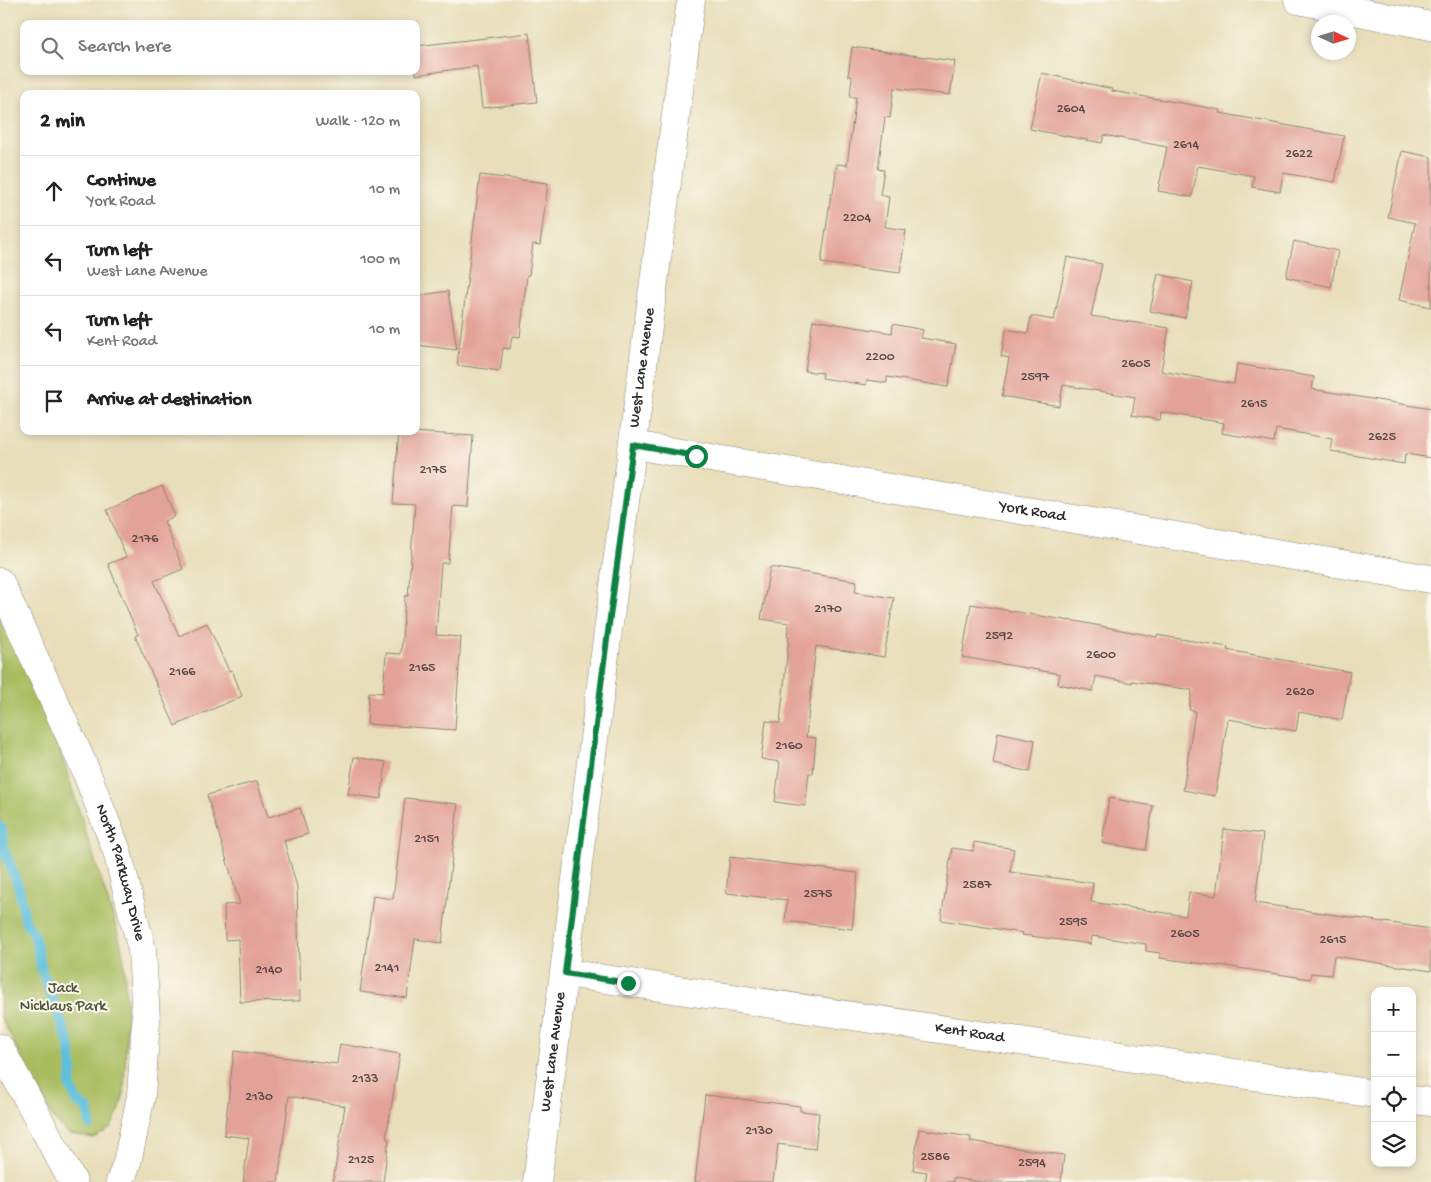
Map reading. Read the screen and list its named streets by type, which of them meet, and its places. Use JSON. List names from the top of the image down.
{
  "streets": {
    "street": [
      "West Lane Avenue",
      "York Road",
      "North Parkway Drive",
      "Kent Road"
    ]
  },
  "crossings": [
    ["West Lane Avenue", "York Road"],
    ["West Lane Avenue", "Kent Road"]
  ],
  "parks": ["Jack Nicklaus Park"],
  "house_numbers": [
    "2604",
    "2614",
    "2622",
    "2204",
    "2200",
    "2605",
    "2597",
    "2615",
    "2625",
    "2175",
    "2176",
    "2170",
    "2592",
    "2600",
    "2165",
    "2166",
    "2620",
    "2160",
    "2151",
    "2587",
    "2575",
    "2595",
    "2605",
    "2615",
    "2141",
    "2140",
    "2133",
    "2130",
    "2130",
    "2586",
    "2125",
    "2594"
  ],
  "north": "right",
  "page": {
    "search": "Search here",
    "heading": ["2 min", "Walk · 120 m"],
    "list": [
      ["Continue", "York Road", "10 m"],
      ["Turn left", "West Lane Avenue", "100 m"],
      ["Turn left", "Kent Road", "10 m"],
      "Arrive at destination"
    ],
    "map_buttons": ["+", "−"]
  }
}
